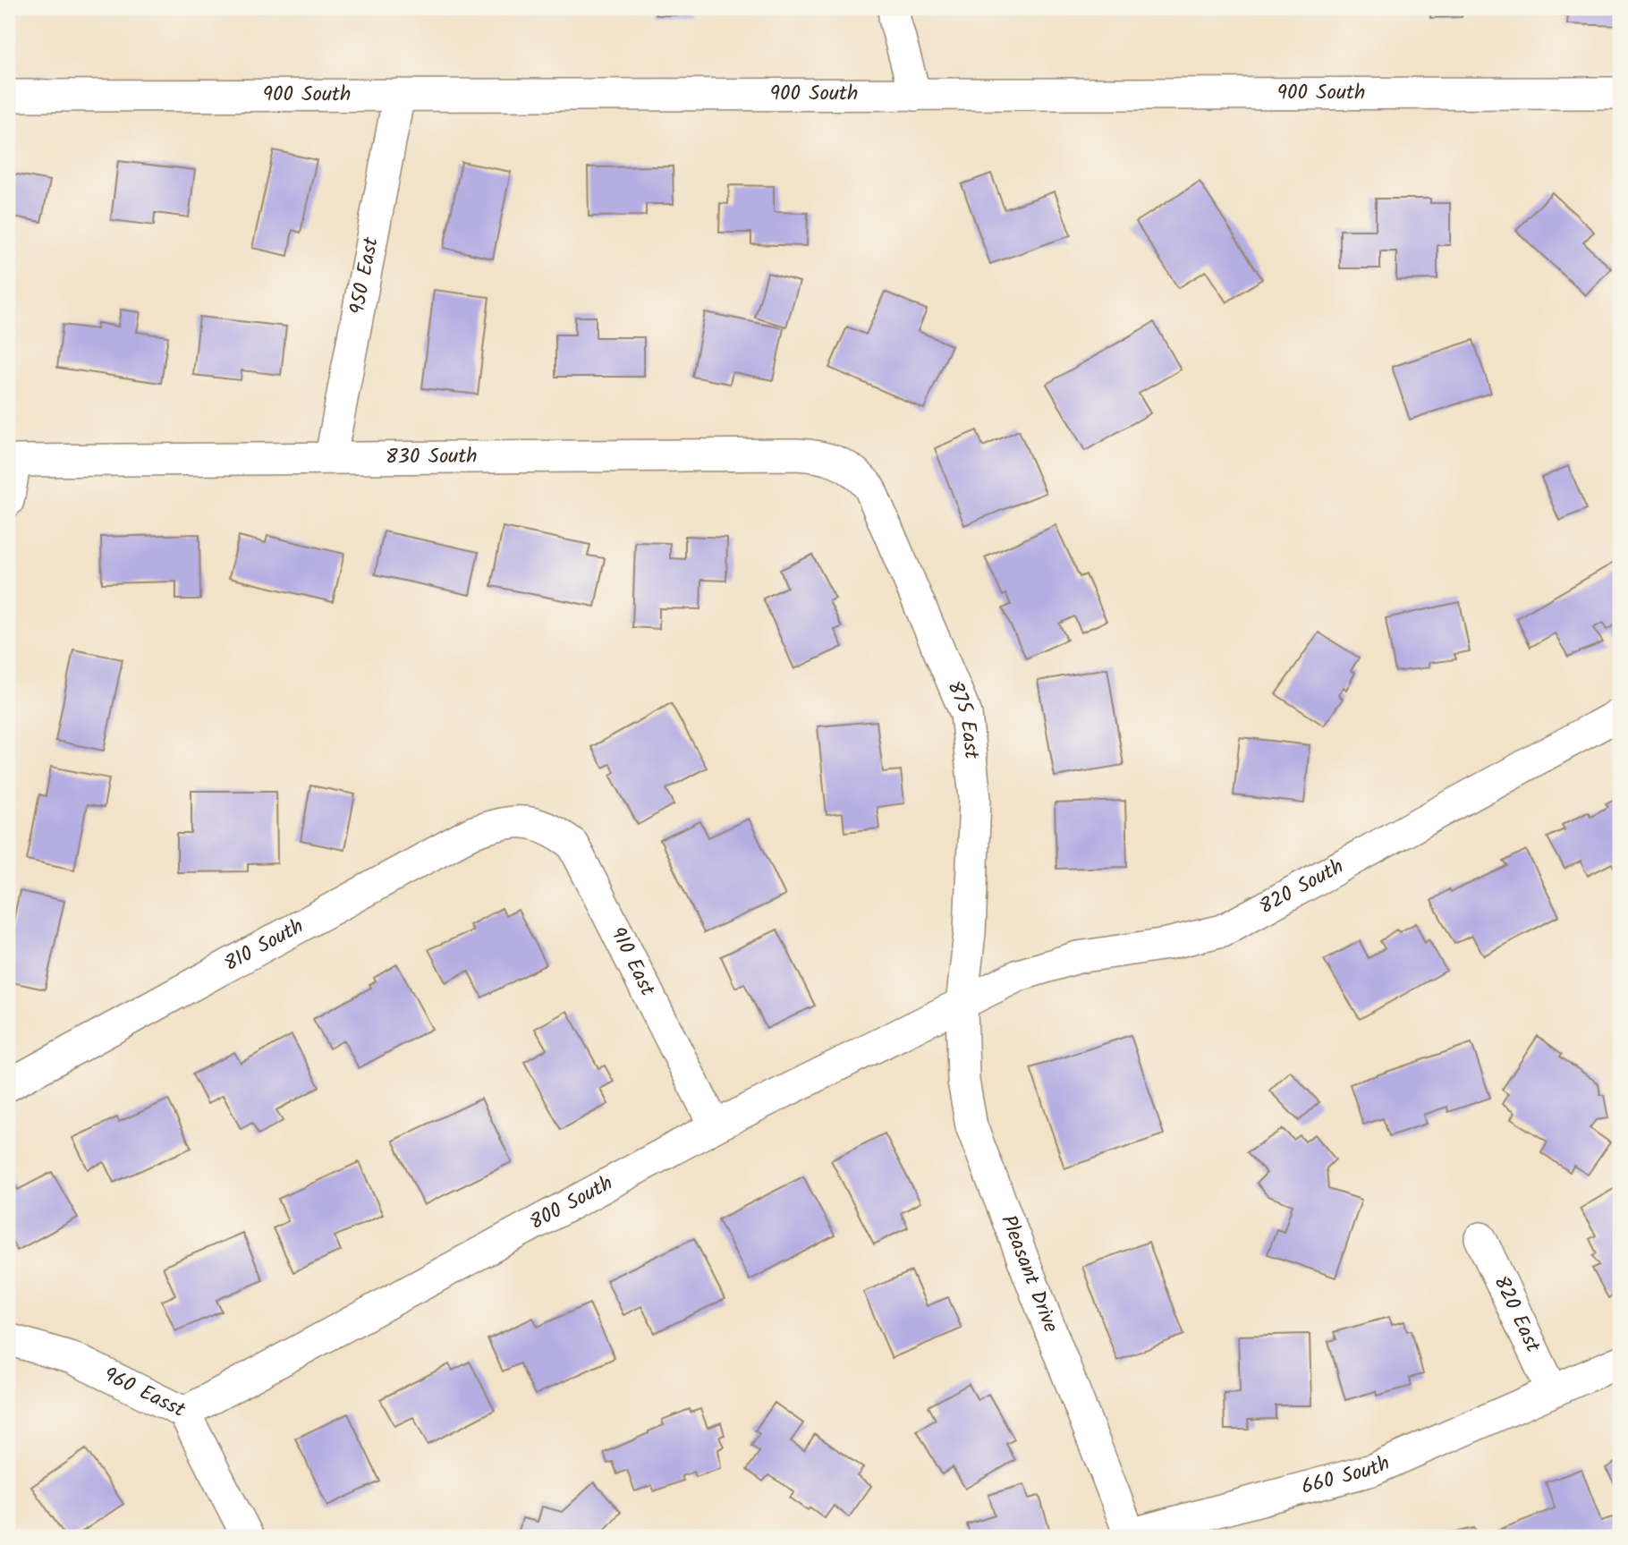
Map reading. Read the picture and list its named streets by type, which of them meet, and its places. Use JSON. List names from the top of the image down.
{
  "streets": {
    "street": [
      "900 South",
      "950 East",
      "830 South",
      "875 East",
      "820 South",
      "810 South",
      "910 East",
      "800 South",
      "Pleasant Drive",
      "820 East",
      "960 Easst",
      "660 South"
    ]
  },
  "crossings": [
    ["900 South", "950 East"],
    ["950 East", "830 South"],
    ["830 South", "875 East"],
    ["875 East", "820 South"],
    ["875 East", "800 South"],
    ["875 East", "Pleasant Drive"],
    ["820 South", "800 South"],
    ["820 South", "Pleasant Drive"],
    ["810 South", "910 East"],
    ["910 East", "800 South"],
    ["800 South", "Pleasant Drive"],
    ["800 South", "960 Easst"],
    ["Pleasant Drive", "660 South"],
    ["820 East", "660 South"]
  ]
}
